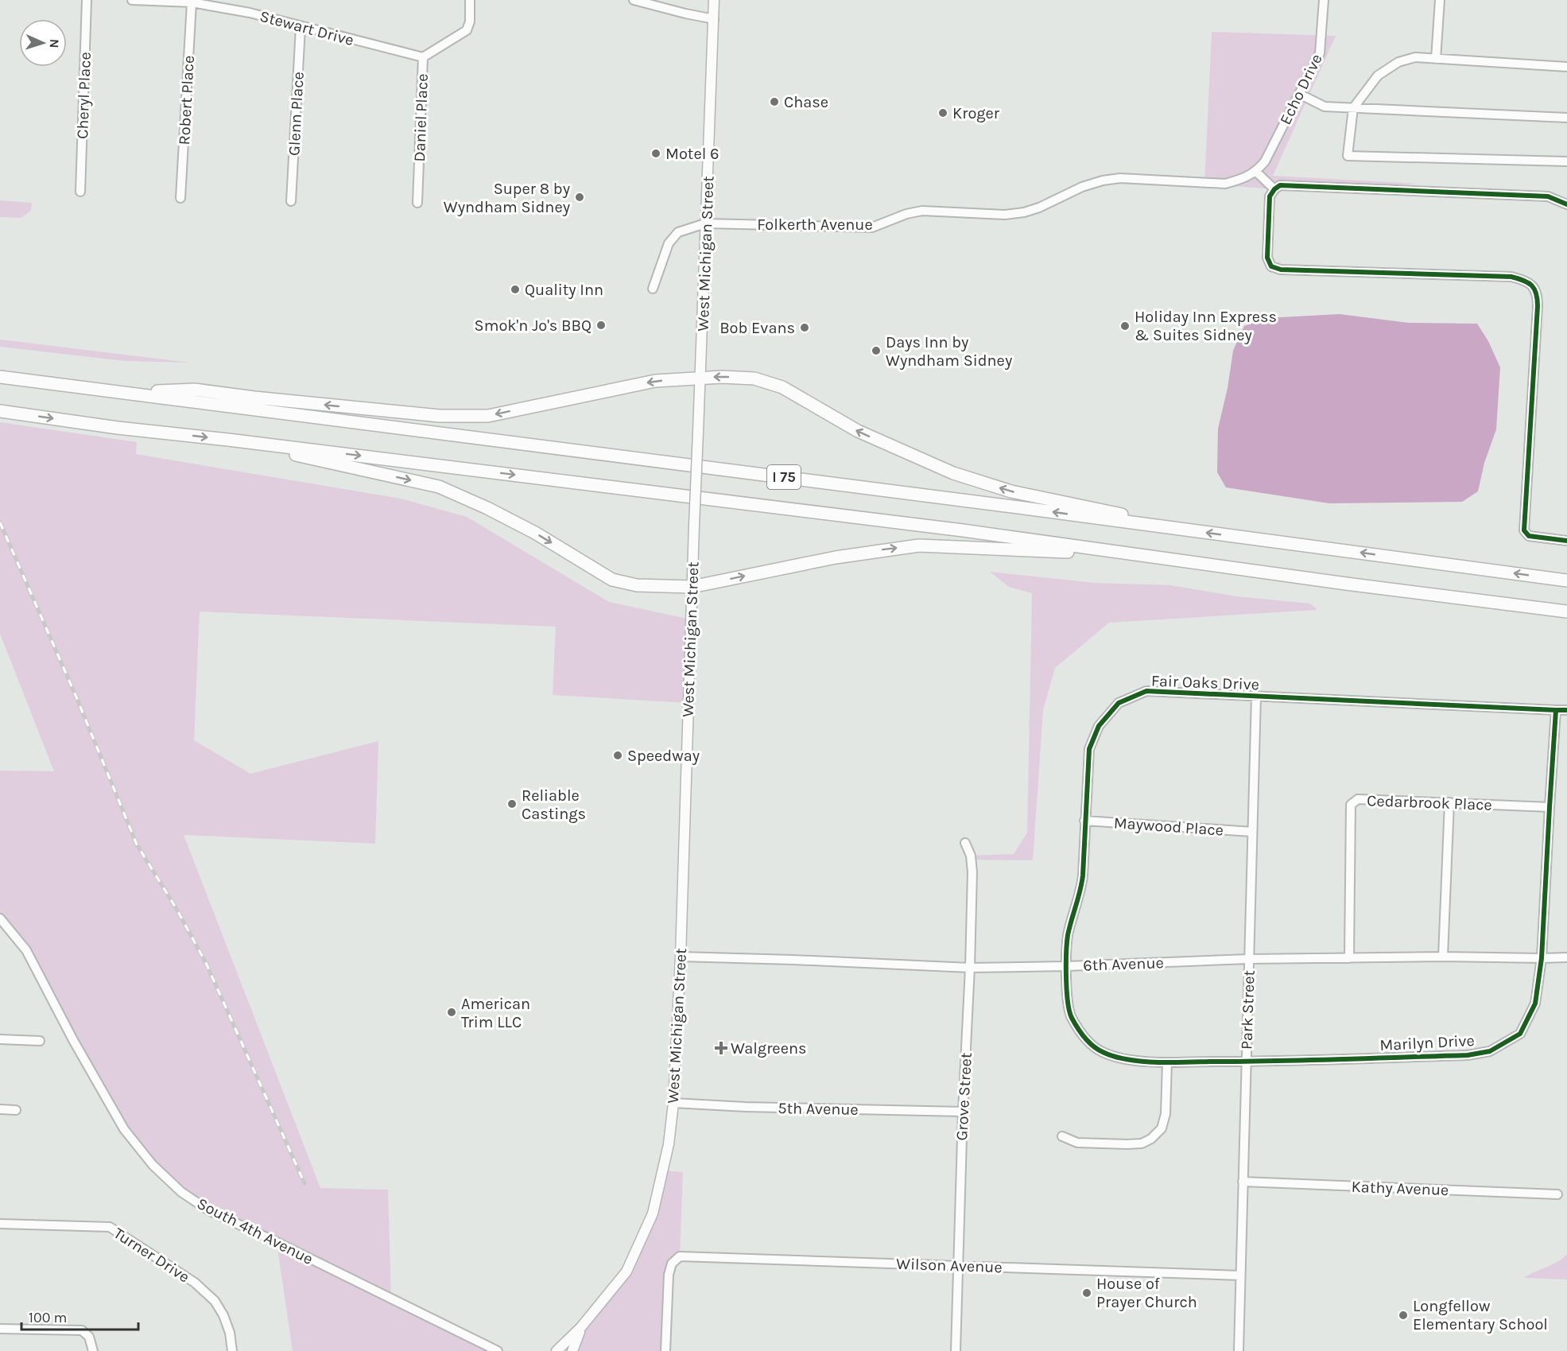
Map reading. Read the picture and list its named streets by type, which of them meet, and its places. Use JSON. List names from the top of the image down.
{
  "streets": {
    "highway": ["I 75"],
    "main road": ["West Michigan Street"],
    "street": [
      "Stewart Drive",
      "Echo Drive",
      "Cheryl Place",
      "Robert Place",
      "Glenn Place",
      "Daniel Place",
      "Folkerth Avenue",
      "Fair Oaks Drive",
      "Cedarbrook Place",
      "Maywood Place",
      "6th Avenue",
      "Park Street",
      "Marilyn Drive",
      "Grove Street",
      "5th Avenue",
      "Kathy Avenue",
      "South 4th Avenue",
      "Turner Drive",
      "Wilson Avenue"
    ]
  },
  "crossings": [
    ["Stewart Drive", "Robert Place"],
    ["Stewart Drive", "Glenn Place"],
    ["Stewart Drive", "Daniel Place"],
    ["Echo Drive", "Folkerth Avenue"],
    ["Folkerth Avenue", "West Michigan Street"],
    ["West Michigan Street", "6th Avenue"],
    ["West Michigan Street", "5th Avenue"],
    ["Fair Oaks Drive", "Maywood Place"],
    ["Fair Oaks Drive", "6th Avenue"],
    ["Fair Oaks Drive", "Park Street"],
    ["Fair Oaks Drive", "Marilyn Drive"],
    ["Cedarbrook Place", "6th Avenue"],
    ["Cedarbrook Place", "Marilyn Drive"],
    ["Maywood Place", "Park Street"],
    ["6th Avenue", "Park Street"],
    ["6th Avenue", "Marilyn Drive"],
    ["6th Avenue", "Grove Street"],
    ["Park Street", "Marilyn Drive"],
    ["Park Street", "Kathy Avenue"],
    ["Park Street", "Wilson Avenue"],
    ["Grove Street", "5th Avenue"],
    ["Grove Street", "Wilson Avenue"]
  ],
  "places": {
    "other": [
      "Chase",
      "Kroger",
      "Motel 6",
      "Super 8 by Wyndham Sidney",
      "Quality Inn",
      "Smok'n Jo's BBQ",
      "Holiday Inn Express & Suites Sidney",
      "Bob Evans",
      "Days Inn by Wyndham Sidney",
      "Speedway",
      "Reliable Castings",
      "American Trim LLC",
      "House of Prayer Church",
      "Longfellow Elementary School"
    ],
    "health": ["Walgreens"]
  },
  "scale_bar": "100 m",
  "north": "right"
}
